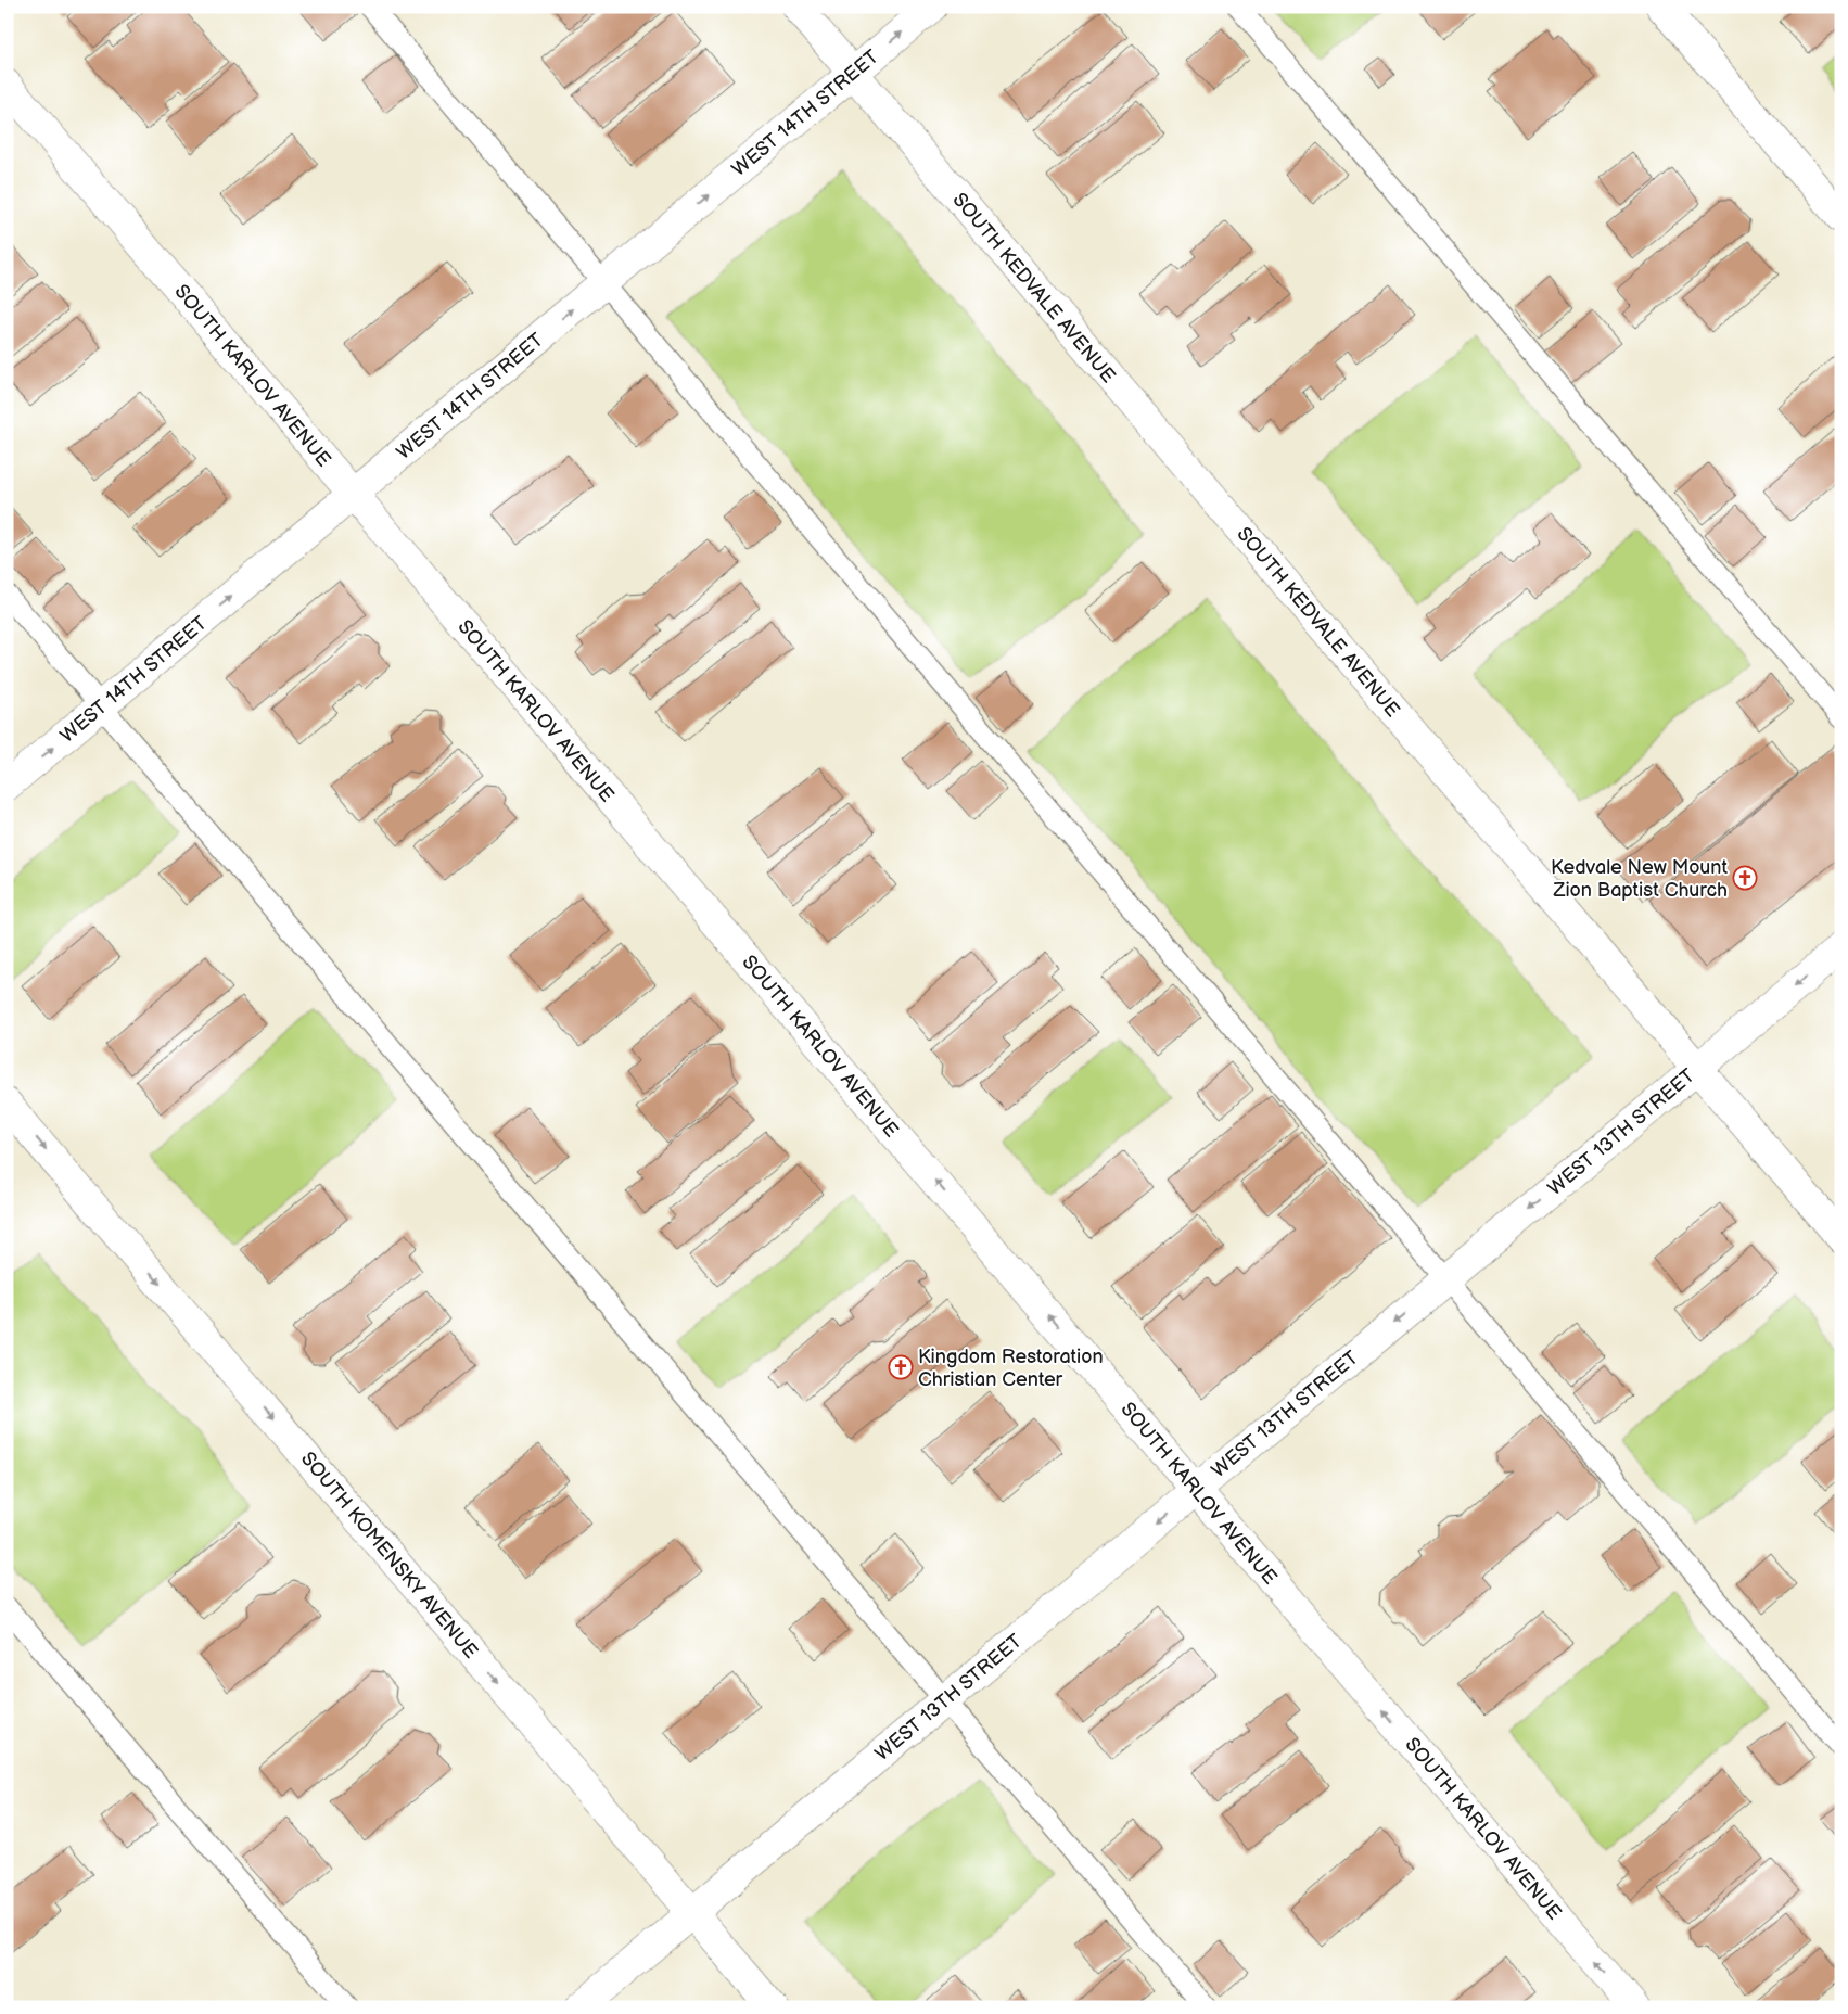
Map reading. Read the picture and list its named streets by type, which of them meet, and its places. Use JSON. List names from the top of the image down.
{
  "streets": {
    "street": [
      "WEST 14TH STREET",
      "SOUTH KEDVALE AVENUE",
      "SOUTH KARLOV AVENUE",
      "WEST 13TH STREET",
      "SOUTH KOMENSKY AVENUE"
    ]
  },
  "crossings": [
    ["WEST 14TH STREET", "SOUTH KEDVALE AVENUE"],
    ["WEST 14TH STREET", "SOUTH KARLOV AVENUE"],
    ["SOUTH KEDVALE AVENUE", "WEST 13TH STREET"],
    ["SOUTH KARLOV AVENUE", "WEST 13TH STREET"],
    ["WEST 13TH STREET", "SOUTH KOMENSKY AVENUE"]
  ],
  "one_way": [
    "WEST 14TH STREET",
    "SOUTH KARLOV AVENUE",
    "WEST 13TH STREET",
    "SOUTH KOMENSKY AVENUE"
  ],
  "places": {
    "church": ["Kedvale New Mount Zion Baptist Church", "Kingdom Restoration Christian Center"]
  }
}
